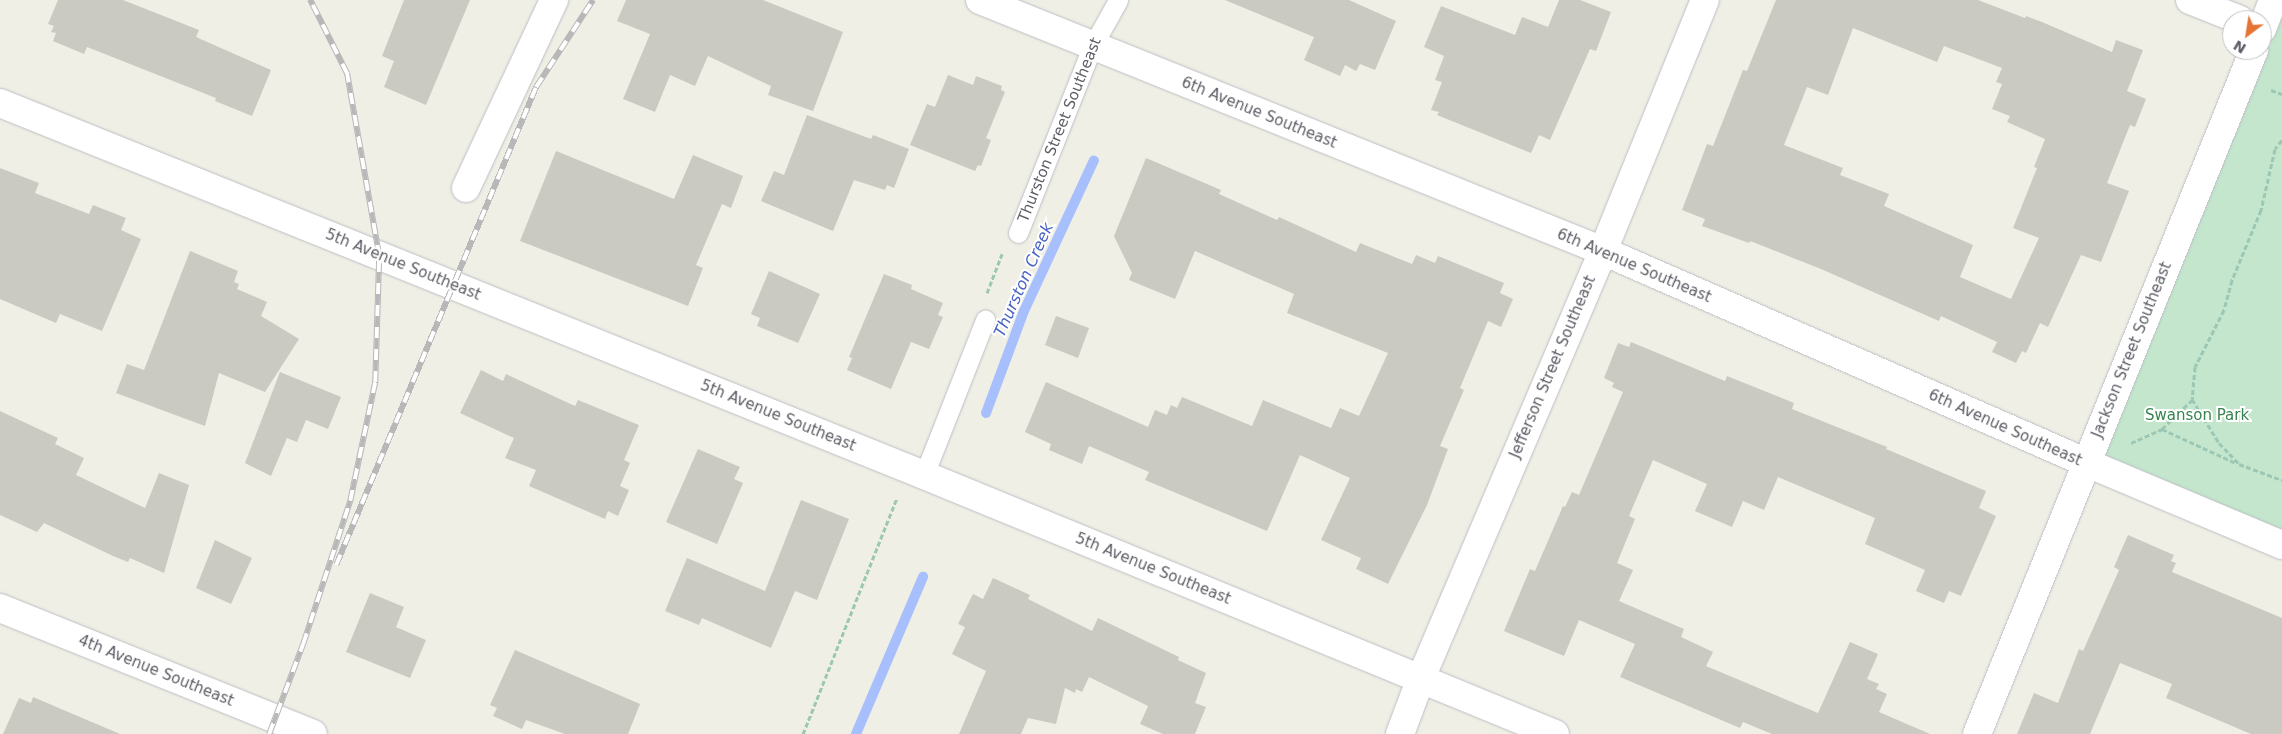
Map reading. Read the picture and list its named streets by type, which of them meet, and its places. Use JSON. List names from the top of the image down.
{
  "streets": {
    "street": [
      "6th Avenue Southeast",
      "5th Avenue Southeast",
      "Jackson Street Southeast",
      "Jefferson Street Southeast",
      "4th Avenue Southeast"
    ],
    "lane": ["Thurston Street Southeast"]
  },
  "crossings": [
    ["6th Avenue Southeast", "Thurston Street Southeast"],
    ["6th Avenue Southeast", "Jackson Street Southeast"],
    ["6th Avenue Southeast", "Jefferson Street Southeast"],
    ["5th Avenue Southeast", "Jefferson Street Southeast"]
  ],
  "water": ["Thurston Creek"],
  "parks": ["Swanson Park"],
  "north": "bottom left"
}
